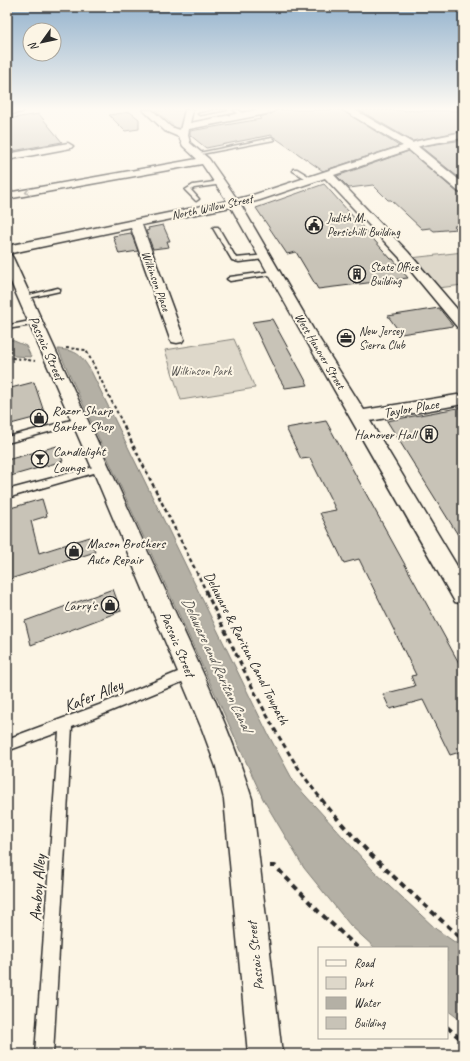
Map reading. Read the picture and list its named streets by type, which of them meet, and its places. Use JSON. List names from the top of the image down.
{
  "streets": {
    "street": [
      "North Willow Street",
      "Wilkinson Place",
      "Passaic Street",
      "West Hanover Street",
      "Taylor Place"
    ],
    "lane": ["Kafer Alley", "Amboy Alley"],
    "path": ["Delaware & Raritan Canal Towpath"]
  },
  "crossings": [
    ["North Willow Street", "Wilkinson Place"],
    ["North Willow Street", "West Hanover Street"],
    ["Passaic Street", "Kafer Alley"],
    ["West Hanover Street", "Taylor Place"],
    ["Kafer Alley", "Amboy Alley"]
  ],
  "water": ["Delaware and Raritan Canal"],
  "parks": ["Wilkinson Park"],
  "places": {
    "public building": ["Judith M. Persichilli Building"],
    "building": ["State Office Building", "Hanover Hall"],
    "office": ["New Jersey Sierra Club"],
    "shop": ["Razor Sharp Barber Shop", "Mason Brothers Auto Repair", "Larry's"],
    "bar": ["Candlelight Lounge"]
  },
  "legend": [
    "Road",
    "Park",
    "Water",
    "Building"
  ],
  "north": "bottom left"
}
